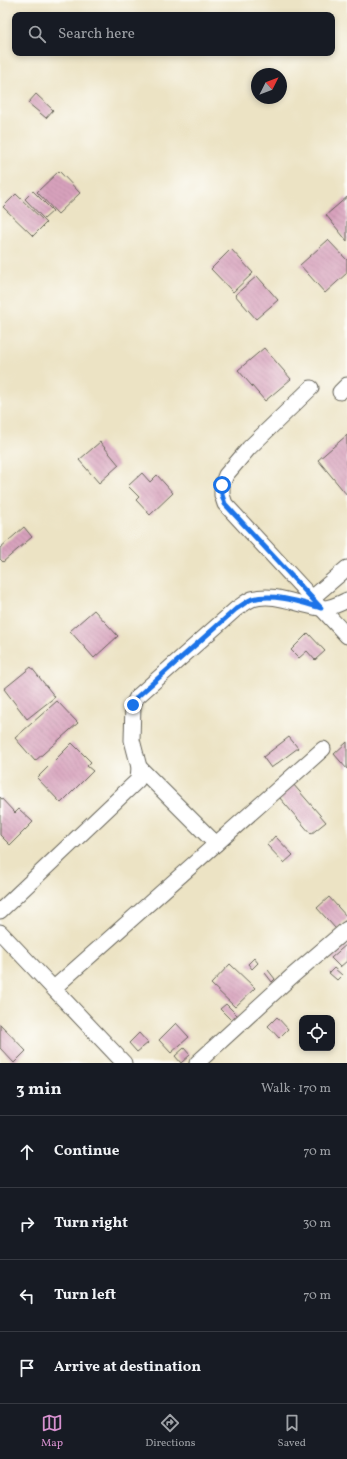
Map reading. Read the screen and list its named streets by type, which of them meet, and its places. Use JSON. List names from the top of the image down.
{
  "north": "top right",
  "page": {
    "search": "Search here",
    "heading": ["3 min", "Walk · 170 m"],
    "list": [
      ["Continue", "70 m"],
      ["Turn right", "30 m"],
      ["Turn left", "70 m"],
      "Arrive at destination"
    ],
    "nav": ["Map", "Directions", "Saved"]
  }
}
